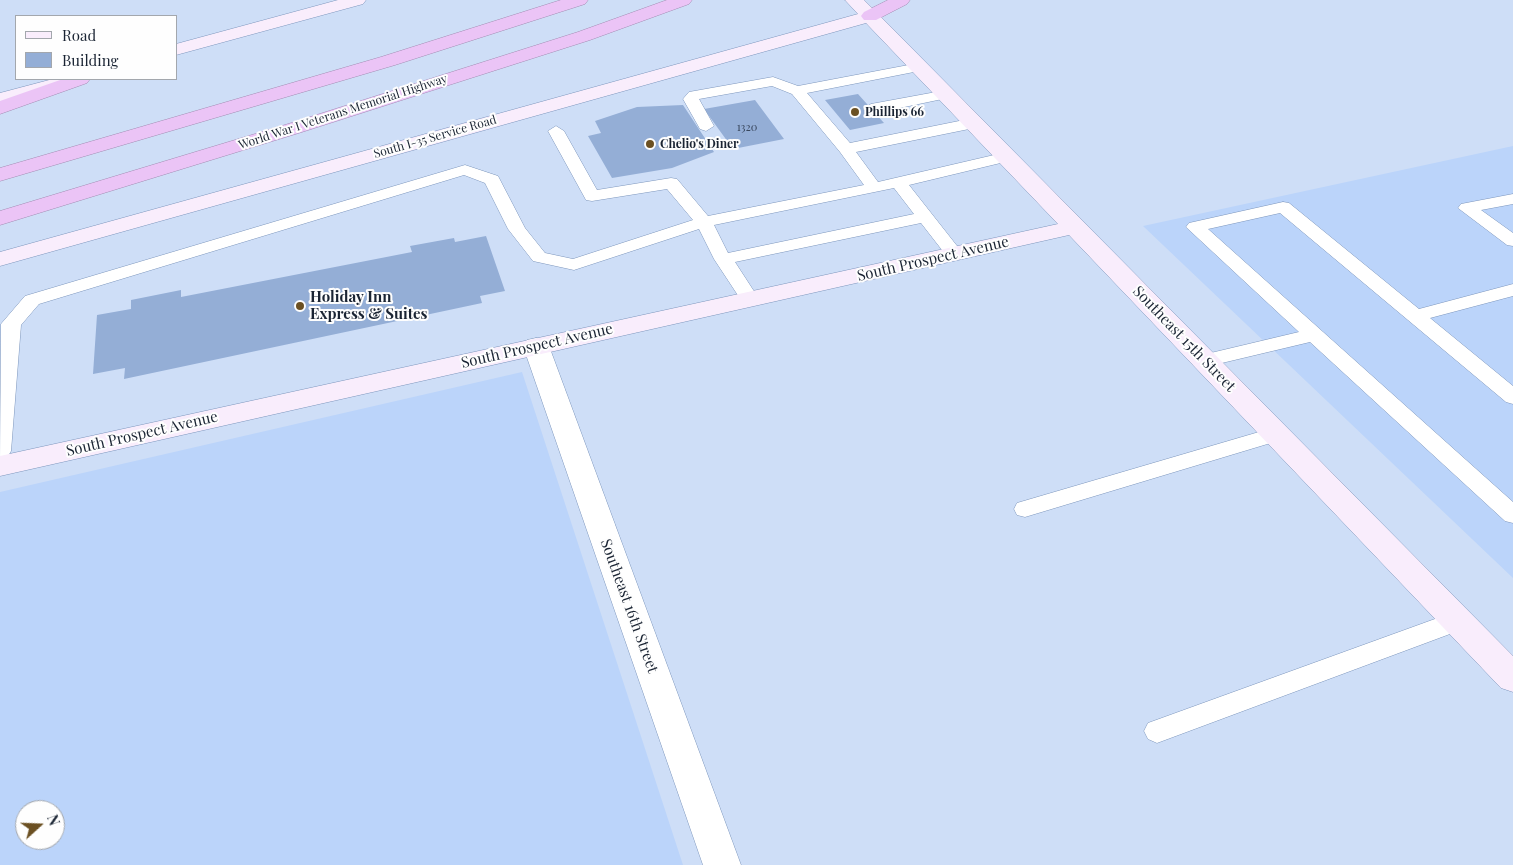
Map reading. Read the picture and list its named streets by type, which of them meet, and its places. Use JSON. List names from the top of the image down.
{
  "streets": {
    "highway": ["World War I Veterans Memorial Highway"],
    "main road": ["South I-35 Service Road", "South Prospect Avenue", "Southeast 15th Street"],
    "street": ["Southeast 16th Street"]
  },
  "crossings": [
    ["South I-35 Service Road", "Southeast 15th Street"],
    ["South Prospect Avenue", "Southeast 15th Street"],
    ["South Prospect Avenue", "Southeast 16th Street"]
  ],
  "places": ["Phillips 66", "Chelio's Diner", "Holiday Inn Express & Suites"],
  "house_numbers": ["1320"],
  "legend": ["Road", "Building"],
  "north": "right"
}
